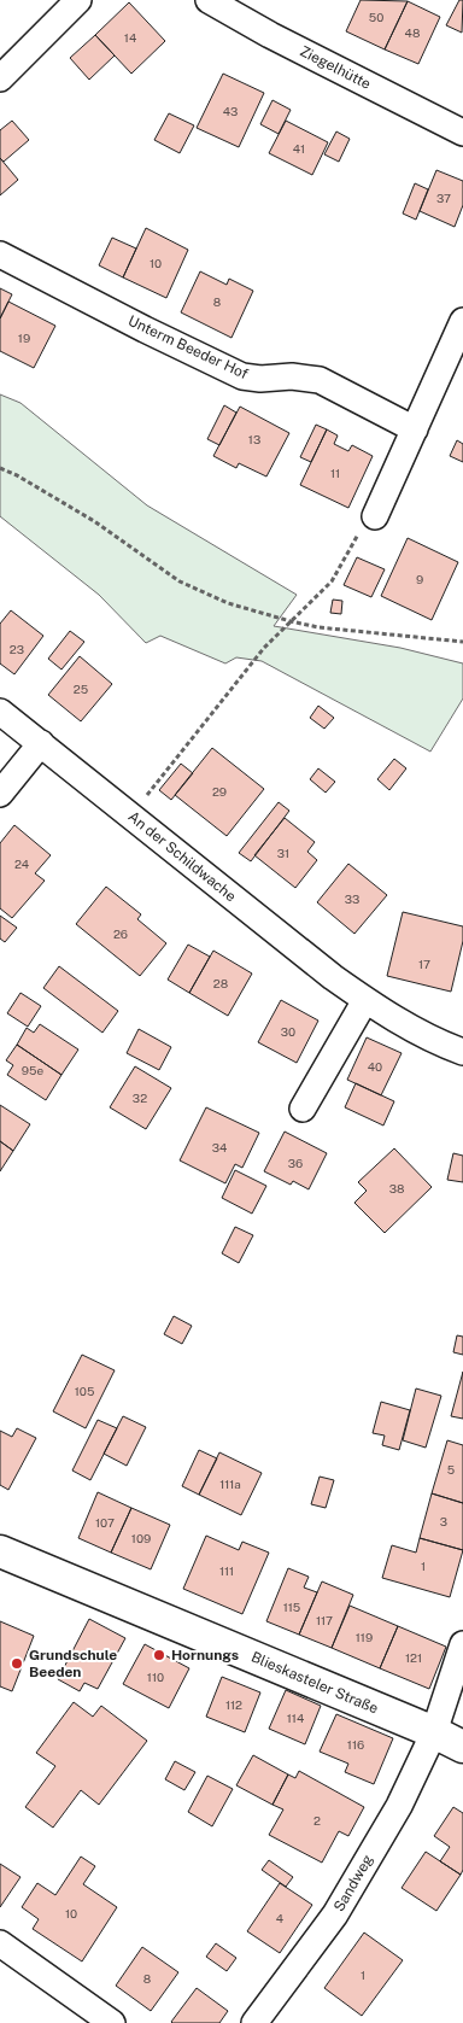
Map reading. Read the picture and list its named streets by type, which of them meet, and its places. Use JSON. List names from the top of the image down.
{
  "streets": {
    "street": [
      "Ziegelhütte",
      "Unterm Beeder Hof",
      "An der Schildwache",
      "Blieskasteler Straße",
      "Sandweg"
    ]
  },
  "crossings": [
    ["Blieskasteler Straße", "Sandweg"]
  ],
  "places": ["Hornungs", "Grundschule Beeden"],
  "house_numbers": [
    "50",
    "48",
    "14",
    "43",
    "41",
    "37",
    "10",
    "8",
    "19",
    "13",
    "11",
    "9",
    "23",
    "25",
    "29",
    "31",
    "24",
    "33",
    "26",
    "17",
    "28",
    "30",
    "40",
    "95e",
    "32",
    "34",
    "36",
    "38",
    "105",
    "5",
    "111a",
    "3",
    "107",
    "109",
    "1",
    "111",
    "115",
    "117",
    "119",
    "121",
    "110",
    "112",
    "114",
    "116",
    "2",
    "10",
    "4",
    "1",
    "8"
  ]
}
